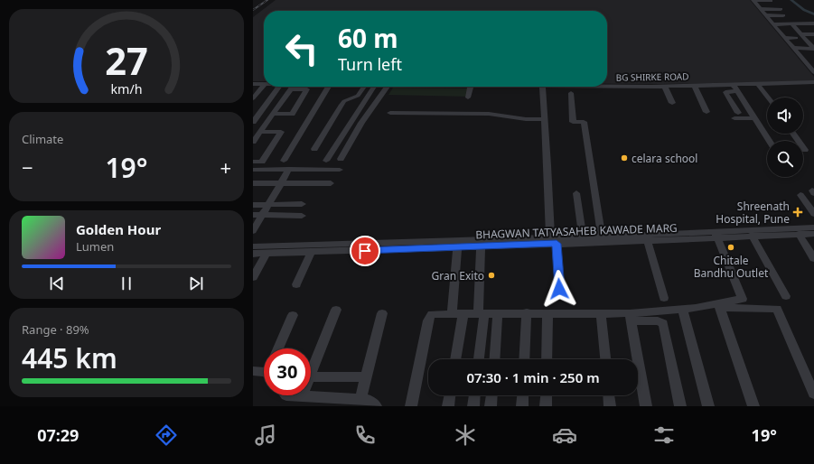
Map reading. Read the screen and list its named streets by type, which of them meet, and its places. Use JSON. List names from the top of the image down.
{
  "streets": {
    "street": ["BG SHIRKE ROAD", "BHAGWAN TATYASAHEB KAWADE MARG"]
  },
  "places": {
    "other": ["celara school", "Chitale Bandhu Outlet", "Gran Exito"],
    "health": ["Shreenath Hospital, Pune"]
  },
  "page": {
    "turn": ["60 m", "Turn left"],
    "tile": [
      "Climate",
      ["Range · 89%", "445 km"]
    ],
    "heat": ["−", "19°", "+"],
    "song": ["Golden Hour", "Lumen"],
    "limit": "30",
    "trip": "07:30 · 1 min · 250 m",
    "tabs": ["07:29", "19°"],
    "gauge": ["27", "km/h"]
  }
}
